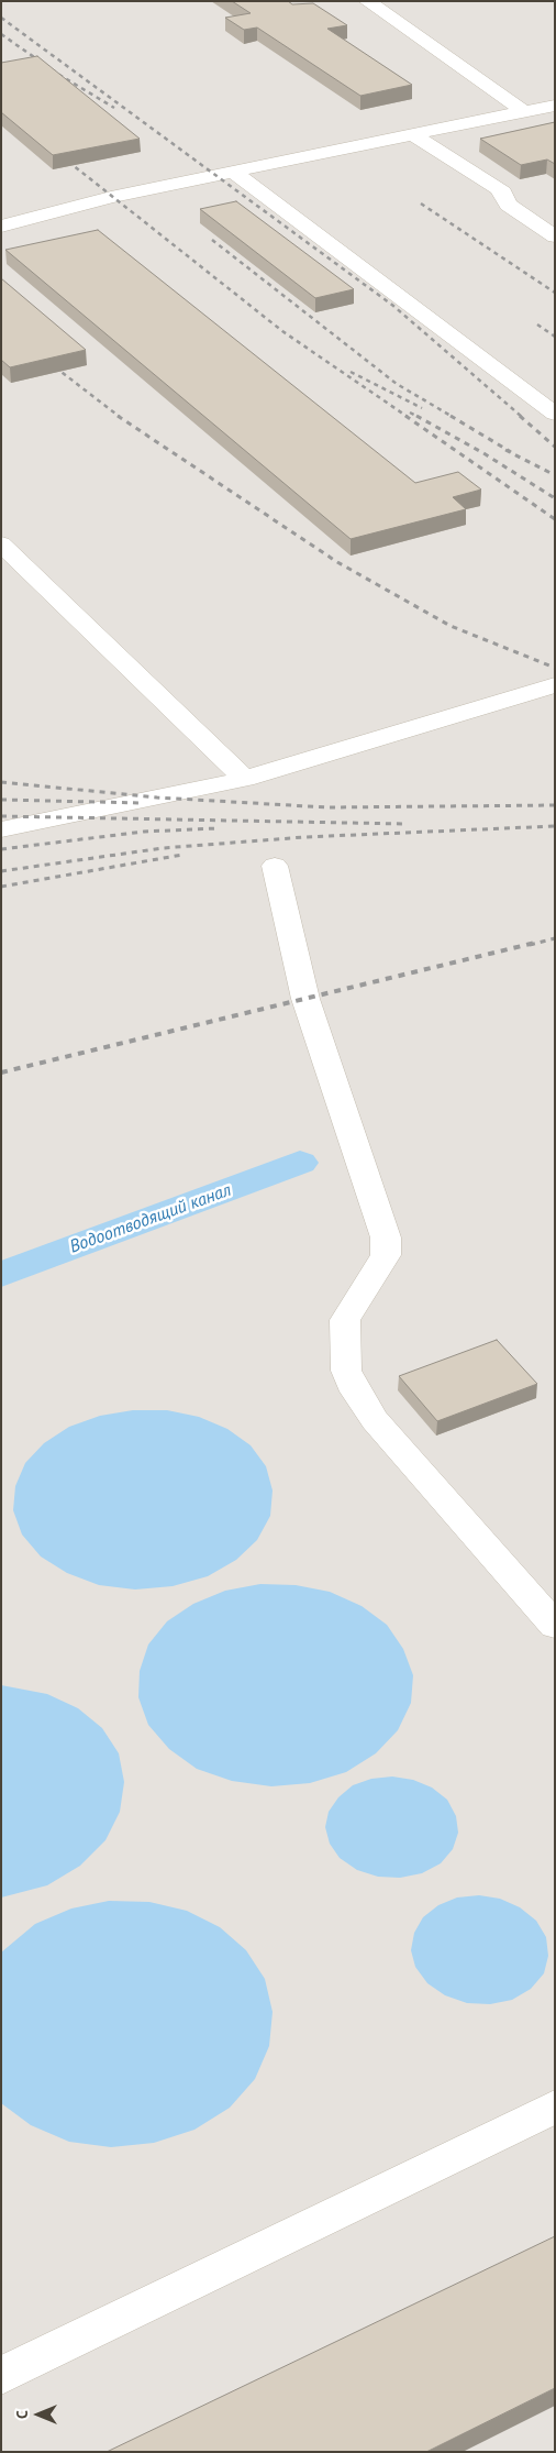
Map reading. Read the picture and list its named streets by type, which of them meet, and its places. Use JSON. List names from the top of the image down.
{
  "water": ["Водоотводящий канал"],
  "north": "left"
}
